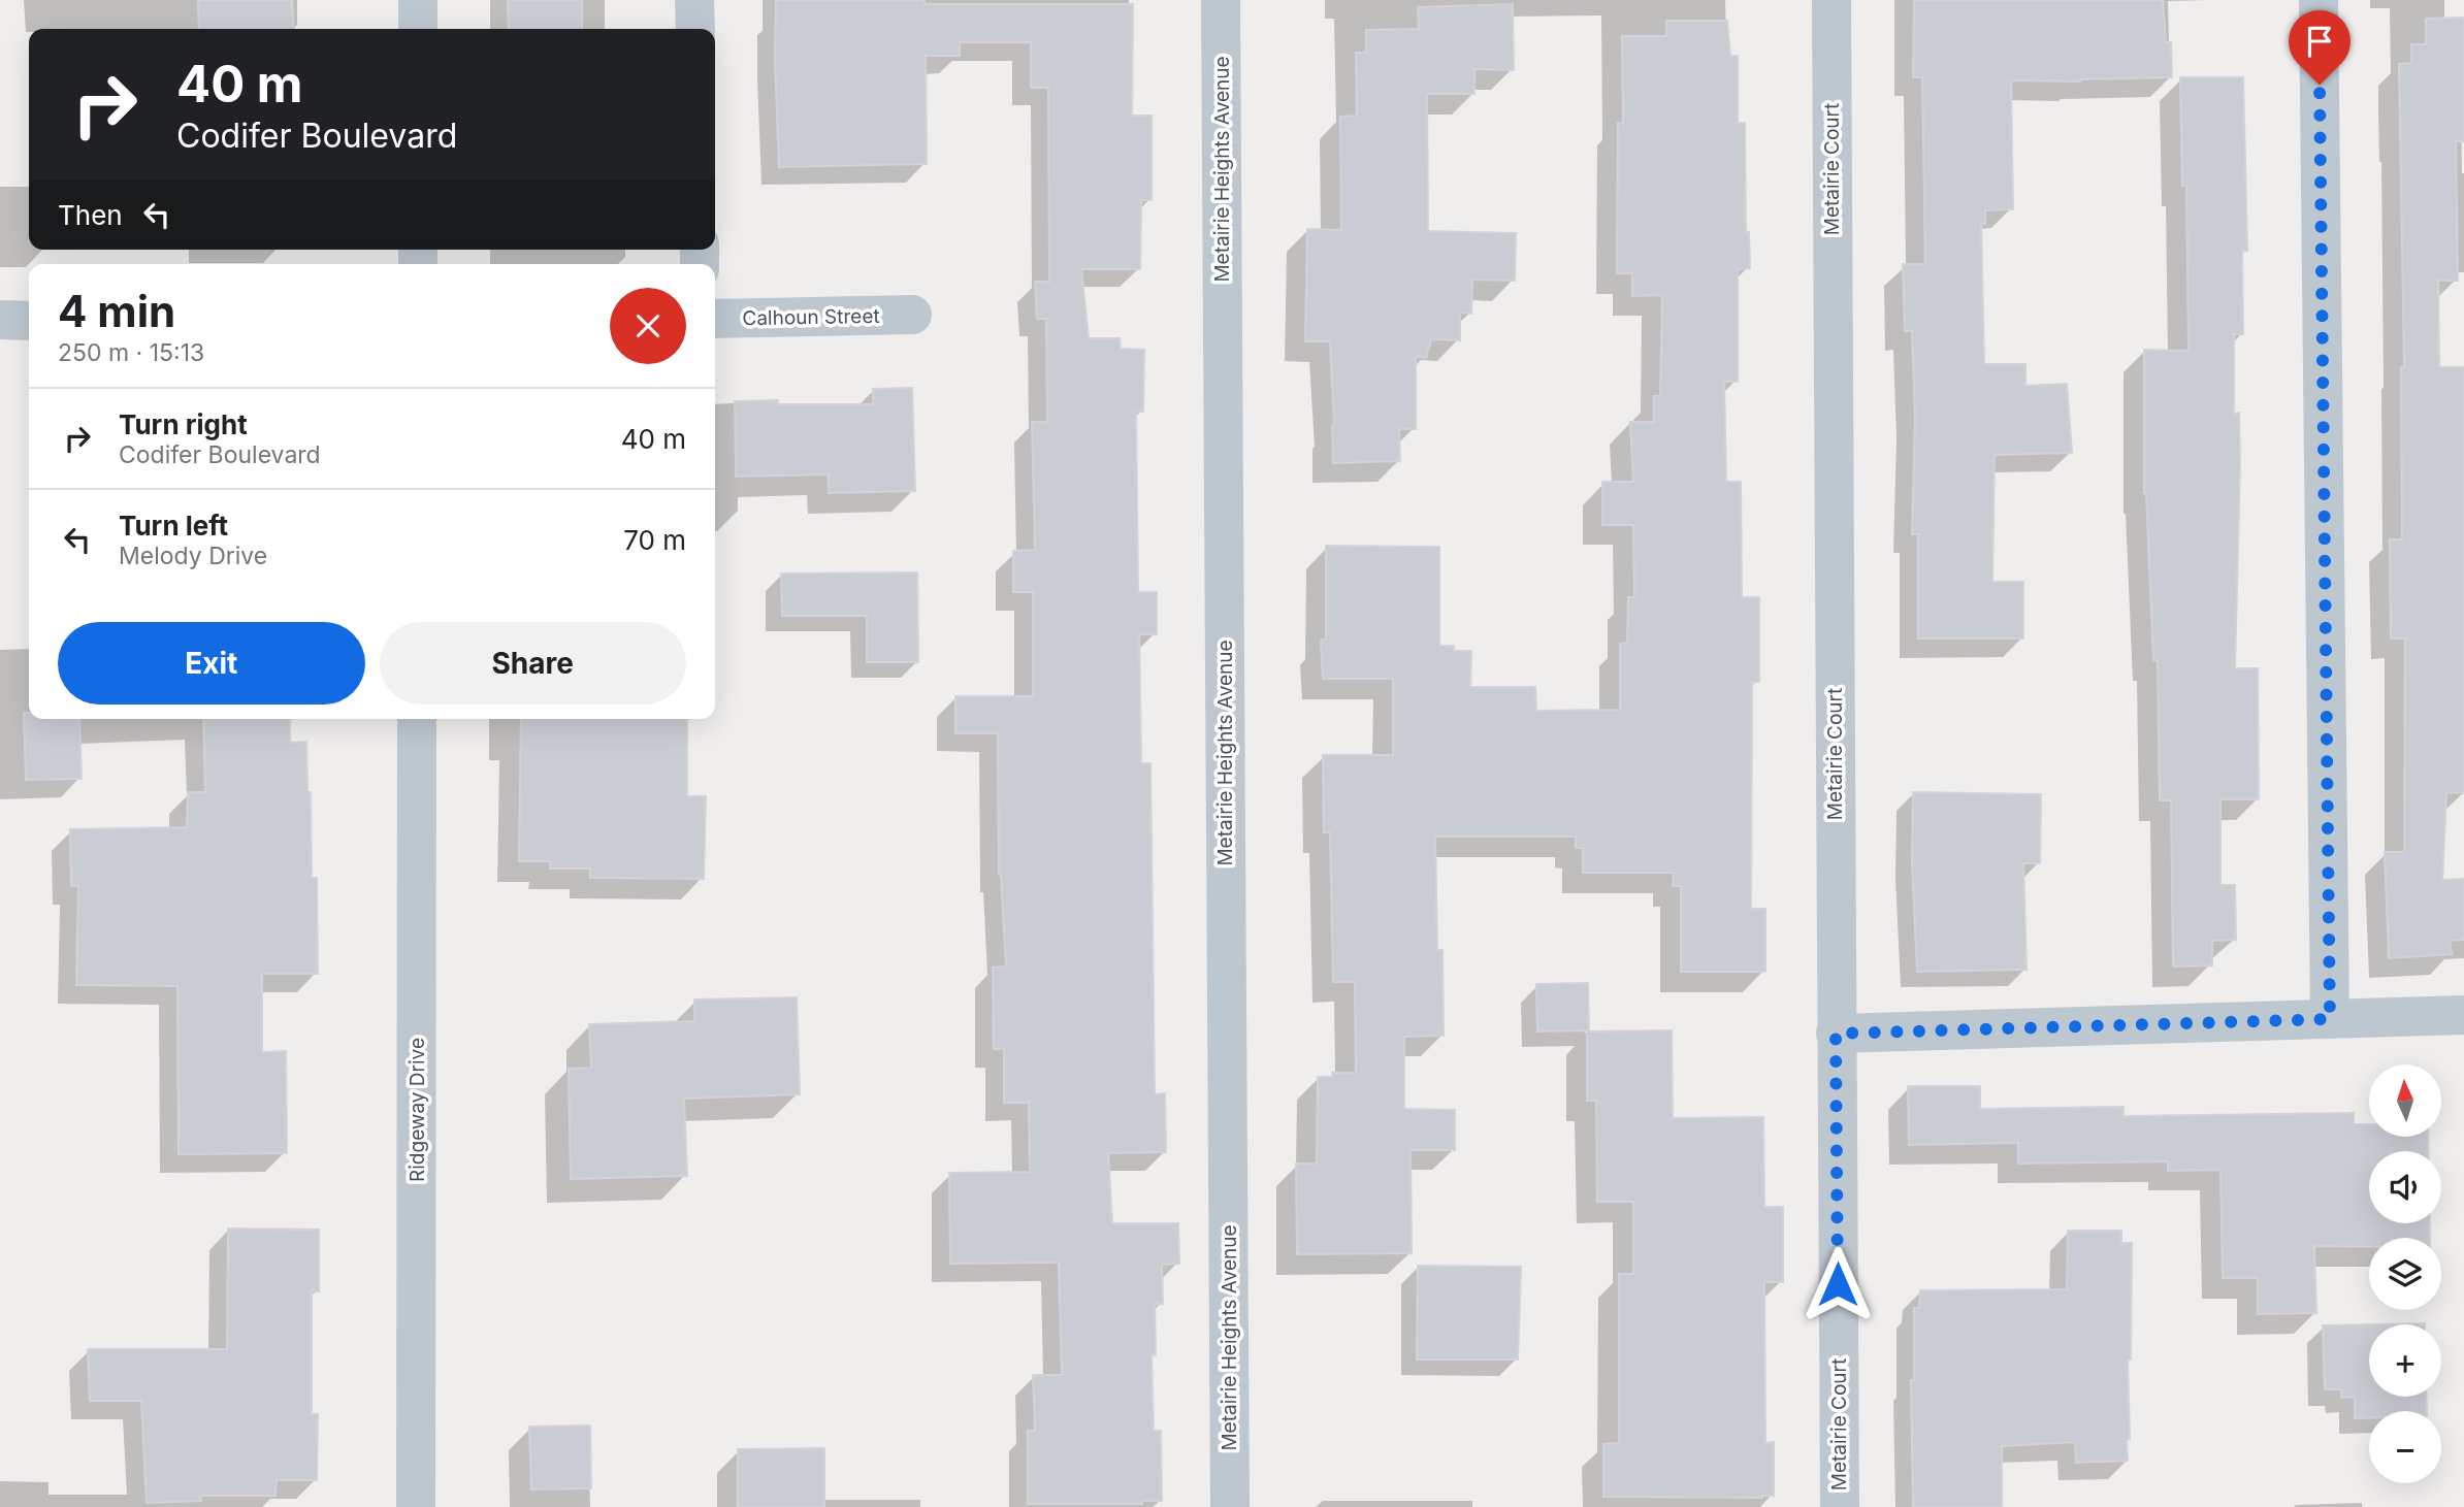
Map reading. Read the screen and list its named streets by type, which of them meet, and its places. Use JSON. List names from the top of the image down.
{
  "streets": {
    "street": [
      "Metairie Heights Avenue",
      "Metairie Court",
      "Calhoun Street",
      "Ridgeway Drive"
    ]
  },
  "north": "top",
  "page": {
    "turn": ["40 m", "Codifer Boulevard"],
    "then": "Then",
    "heading": ["4 min", "250 m · 15:13"],
    "list": [
      {
        "name": "Turn right",
        "note": "Codifer Boulevard",
        "value": "40 m"
      },
      {
        "name": "Turn left",
        "note": "Melody Drive",
        "value": "70 m"
      }
    ],
    "buttons": ["Exit", "Share"],
    "map_buttons": ["+", "−"]
  }
}
